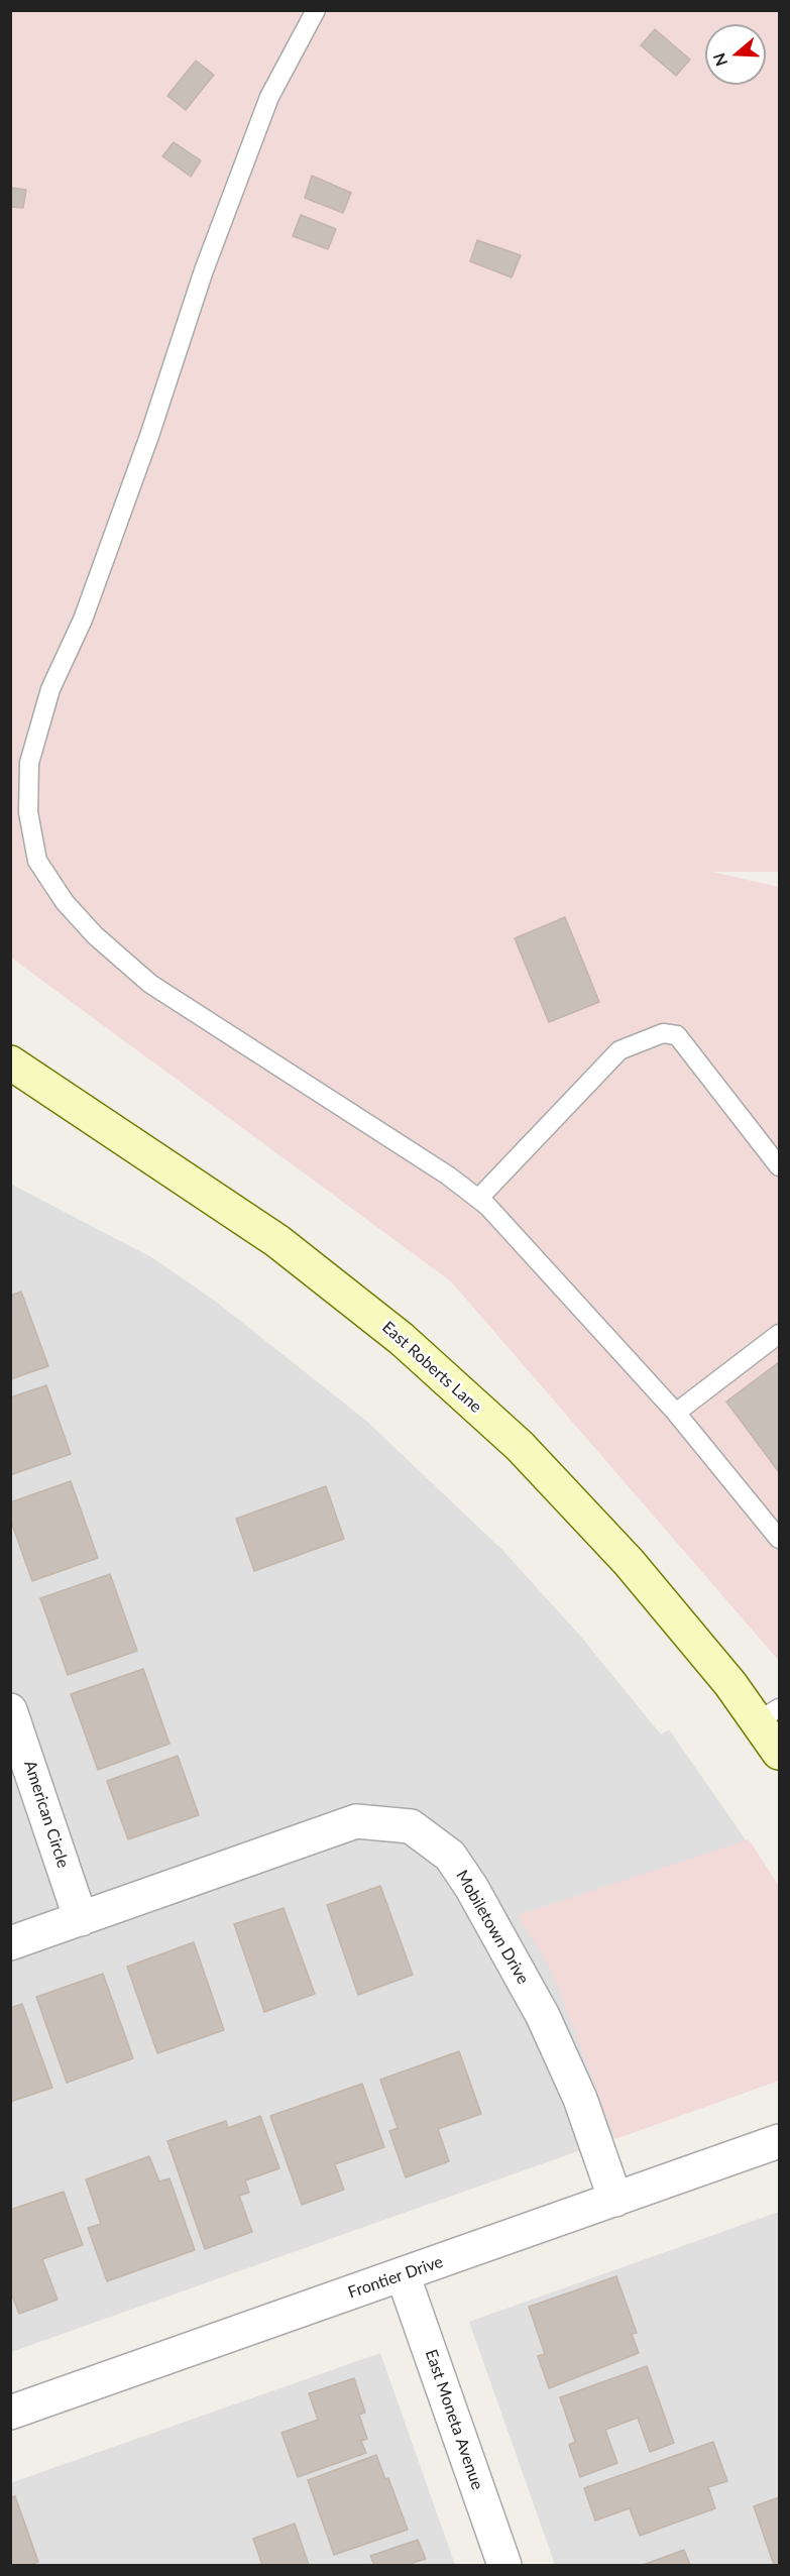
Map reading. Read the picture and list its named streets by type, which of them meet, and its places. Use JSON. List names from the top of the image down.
{
  "streets": {
    "main road": ["East Roberts Lane"],
    "street": [
      "American Circle",
      "Mobiletown Drive",
      "Frontier Drive",
      "East Moneta Avenue"
    ]
  },
  "crossings": [
    ["American Circle", "Mobiletown Drive"],
    ["Mobiletown Drive", "Frontier Drive"],
    ["Frontier Drive", "East Moneta Avenue"]
  ],
  "north": "left"
}
